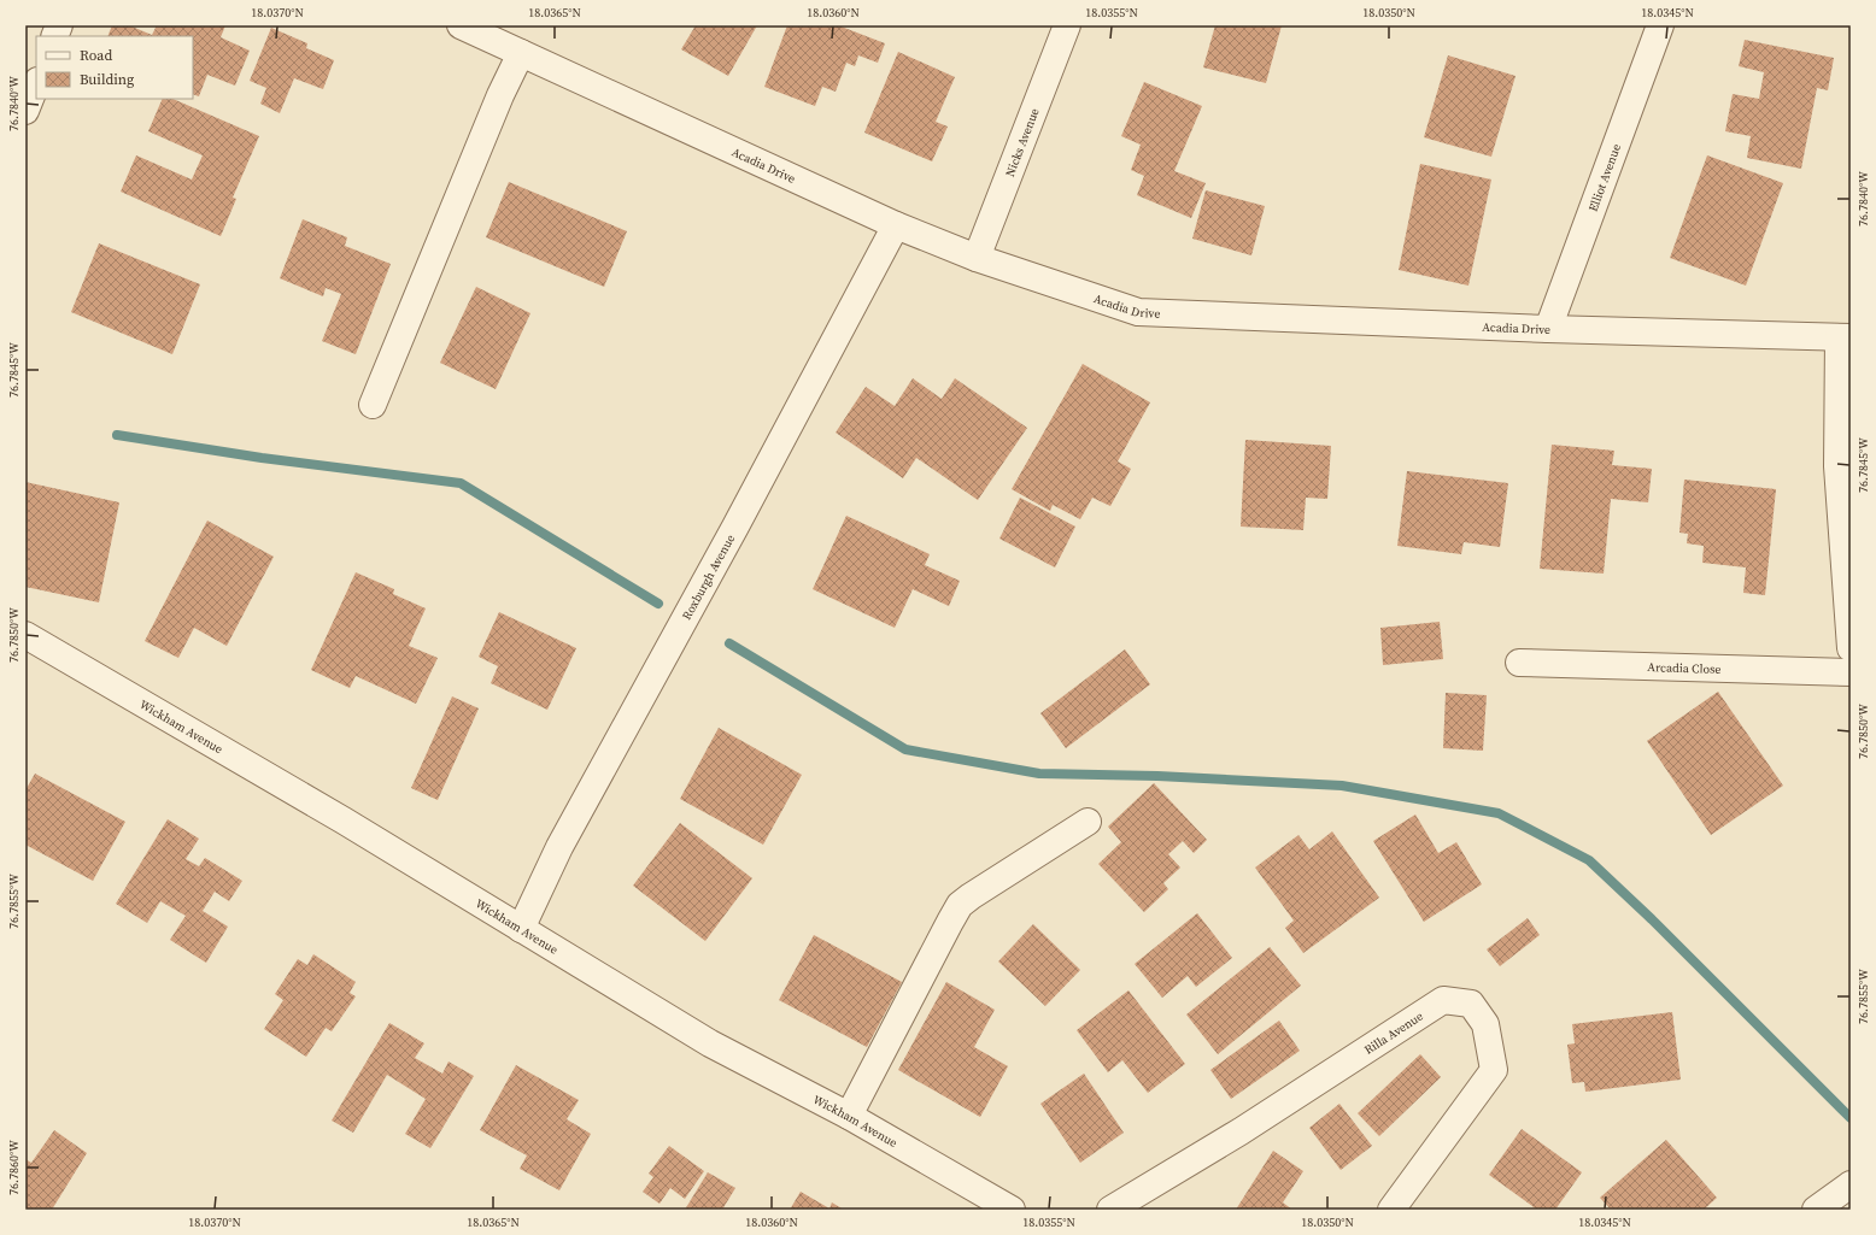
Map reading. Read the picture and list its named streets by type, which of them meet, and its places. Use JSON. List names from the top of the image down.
{
  "streets": {
    "street": [
      "Nicks Avenue",
      "Acadia Drive",
      "Elliot Avenue",
      "Roxburgh Avenue",
      "Arcadia Close",
      "Wickham Avenue",
      "Rilla Avenue"
    ]
  },
  "crossings": [
    ["Nicks Avenue", "Acadia Drive"],
    ["Acadia Drive", "Elliot Avenue"],
    ["Acadia Drive", "Roxburgh Avenue"],
    ["Roxburgh Avenue", "Wickham Avenue"]
  ],
  "legend": ["Road", "Building"],
  "coordinates": [
    "18.0370°N",
    "18.0365°N",
    "18.0360°N",
    "18.0355°N",
    "18.0350°N",
    "18.0345°N",
    "76.7840°W",
    "76.7845°W",
    "76.7850°W",
    "76.7855°W",
    "76.7860°W"
  ]
}
